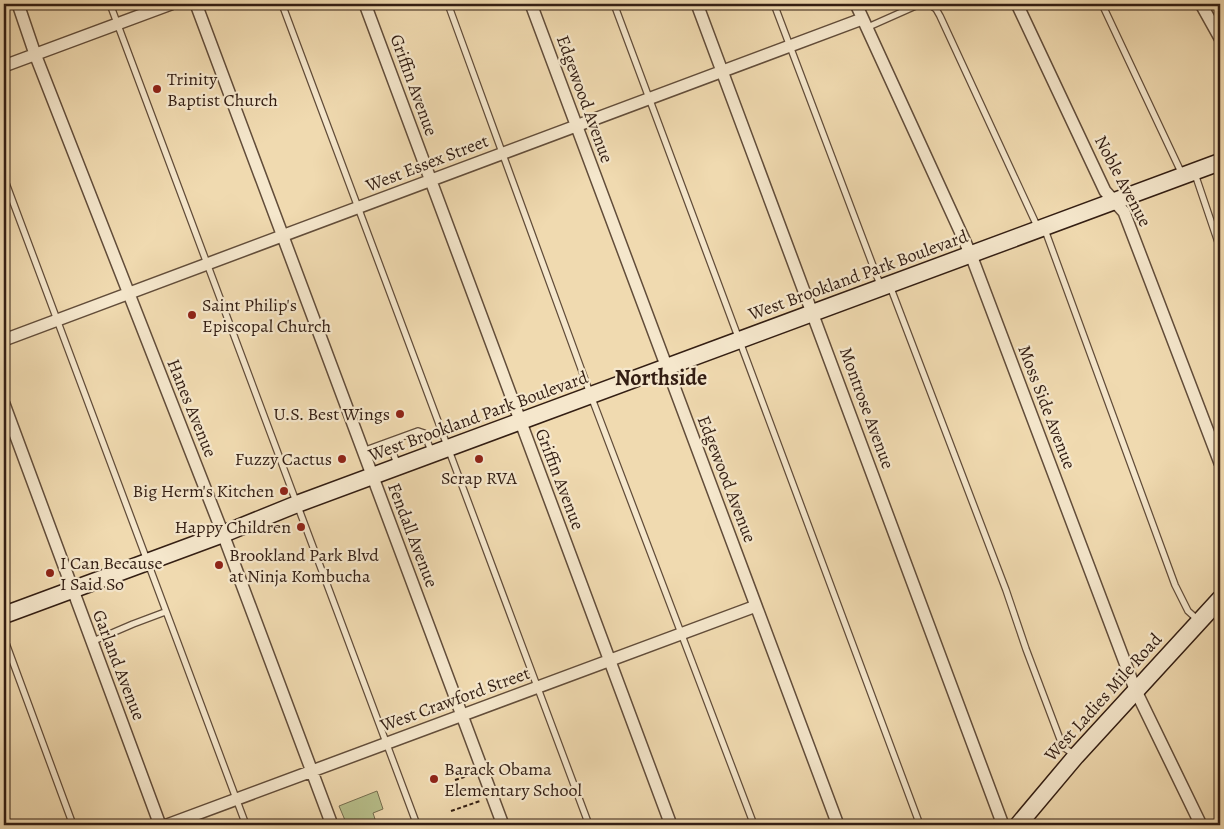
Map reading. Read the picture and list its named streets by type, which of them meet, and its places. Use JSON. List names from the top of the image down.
{
  "streets": {
    "main road": ["West Brookland Park Boulevard", "West Ladies Mile Road"],
    "street": [
      "Griffin Avenue",
      "Edgewood Avenue",
      "West Essex Street",
      "Noble Avenue",
      "Moss Side Avenue",
      "Hanes Avenue",
      "Montrose Avenue",
      "Fendall Avenue",
      "Garland Avenue",
      "West Crawford Street"
    ]
  },
  "crossings": [
    ["Griffin Avenue", "West Essex Street"],
    ["Griffin Avenue", "West Brookland Park Boulevard"],
    ["Griffin Avenue", "West Crawford Street"],
    ["Edgewood Avenue", "West Essex Street"],
    ["Edgewood Avenue", "West Brookland Park Boulevard"],
    ["Edgewood Avenue", "West Crawford Street"],
    ["West Essex Street", "Moss Side Avenue"],
    ["West Essex Street", "Hanes Avenue"],
    ["West Essex Street", "Montrose Avenue"],
    ["West Essex Street", "Fendall Avenue"],
    ["Noble Avenue", "West Brookland Park Boulevard"],
    ["West Brookland Park Boulevard", "Moss Side Avenue"],
    ["West Brookland Park Boulevard", "Hanes Avenue"],
    ["West Brookland Park Boulevard", "Montrose Avenue"],
    ["West Brookland Park Boulevard", "Fendall Avenue"],
    ["West Brookland Park Boulevard", "Garland Avenue"],
    ["Moss Side Avenue", "West Ladies Mile Road"],
    ["Hanes Avenue", "West Crawford Street"],
    ["Fendall Avenue", "West Crawford Street"]
  ],
  "districts": ["Northside"],
  "places": [
    "Trinity Baptist Church",
    "Saint Philip's Episcopal Church",
    "U.S. Best Wings",
    "Fuzzy Cactus",
    "Scrap RVA",
    "Big Herm's Kitchen",
    "Happy Children",
    "Brookland Park Blvd at Ninja Kombucha",
    "I Can Because I Said So",
    "Barack Obama Elementary School"
  ]
}
